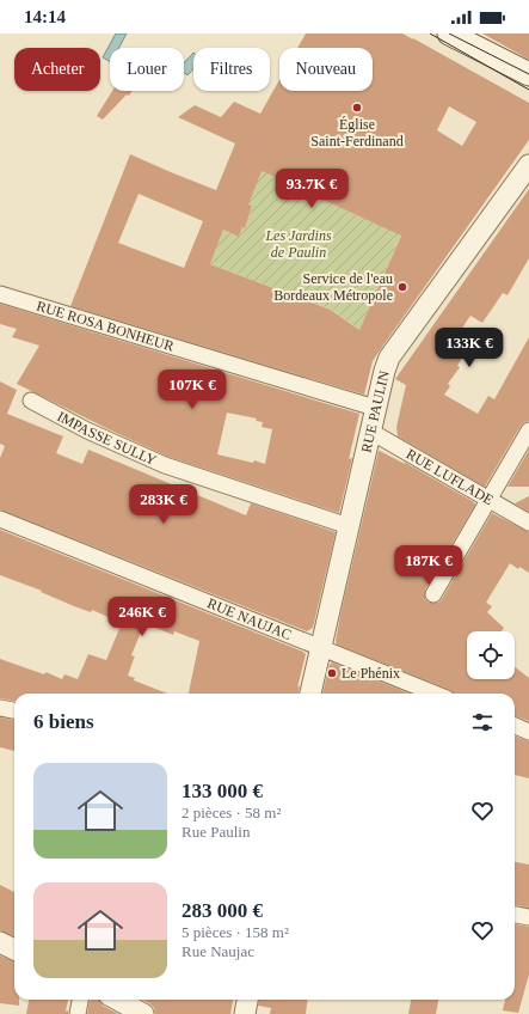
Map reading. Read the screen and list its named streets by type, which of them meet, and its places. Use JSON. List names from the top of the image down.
{
  "streets": {
    "street": [
      "RUE ROSA BONHEUR",
      "RUE PAULIN",
      "IMPASSE SULLY",
      "RUE LUFLADE",
      "RUE NAUJAC"
    ]
  },
  "crossings": [
    ["RUE ROSA BONHEUR", "RUE PAULIN"],
    ["RUE PAULIN", "IMPASSE SULLY"],
    ["RUE PAULIN", "RUE LUFLADE"],
    ["RUE PAULIN", "RUE NAUJAC"]
  ],
  "parks": ["Les Jardins de Paulin"],
  "places": ["Église Saint-Ferdinand", "Service de l'eau Bordeaux Métropole", "Le Phénix"],
  "page": {
    "status": "14:14",
    "chip": [
      "Acheter",
      "Louer",
      "Filtres",
      "Nouveau"
    ],
    "price": [
      "93.7K €",
      "133K €",
      "107K €",
      "283K €",
      "187K €",
      "246K €"
    ],
    "heading": "6 biens",
    "list": [
      {
        "name": "133 000 €",
        "note": "2 pièces · 58 m² · Rue Paulin"
      },
      {
        "name": "283 000 €",
        "note": "5 pièces · 158 m² · Rue Naujac"
      }
    ]
  }
}
